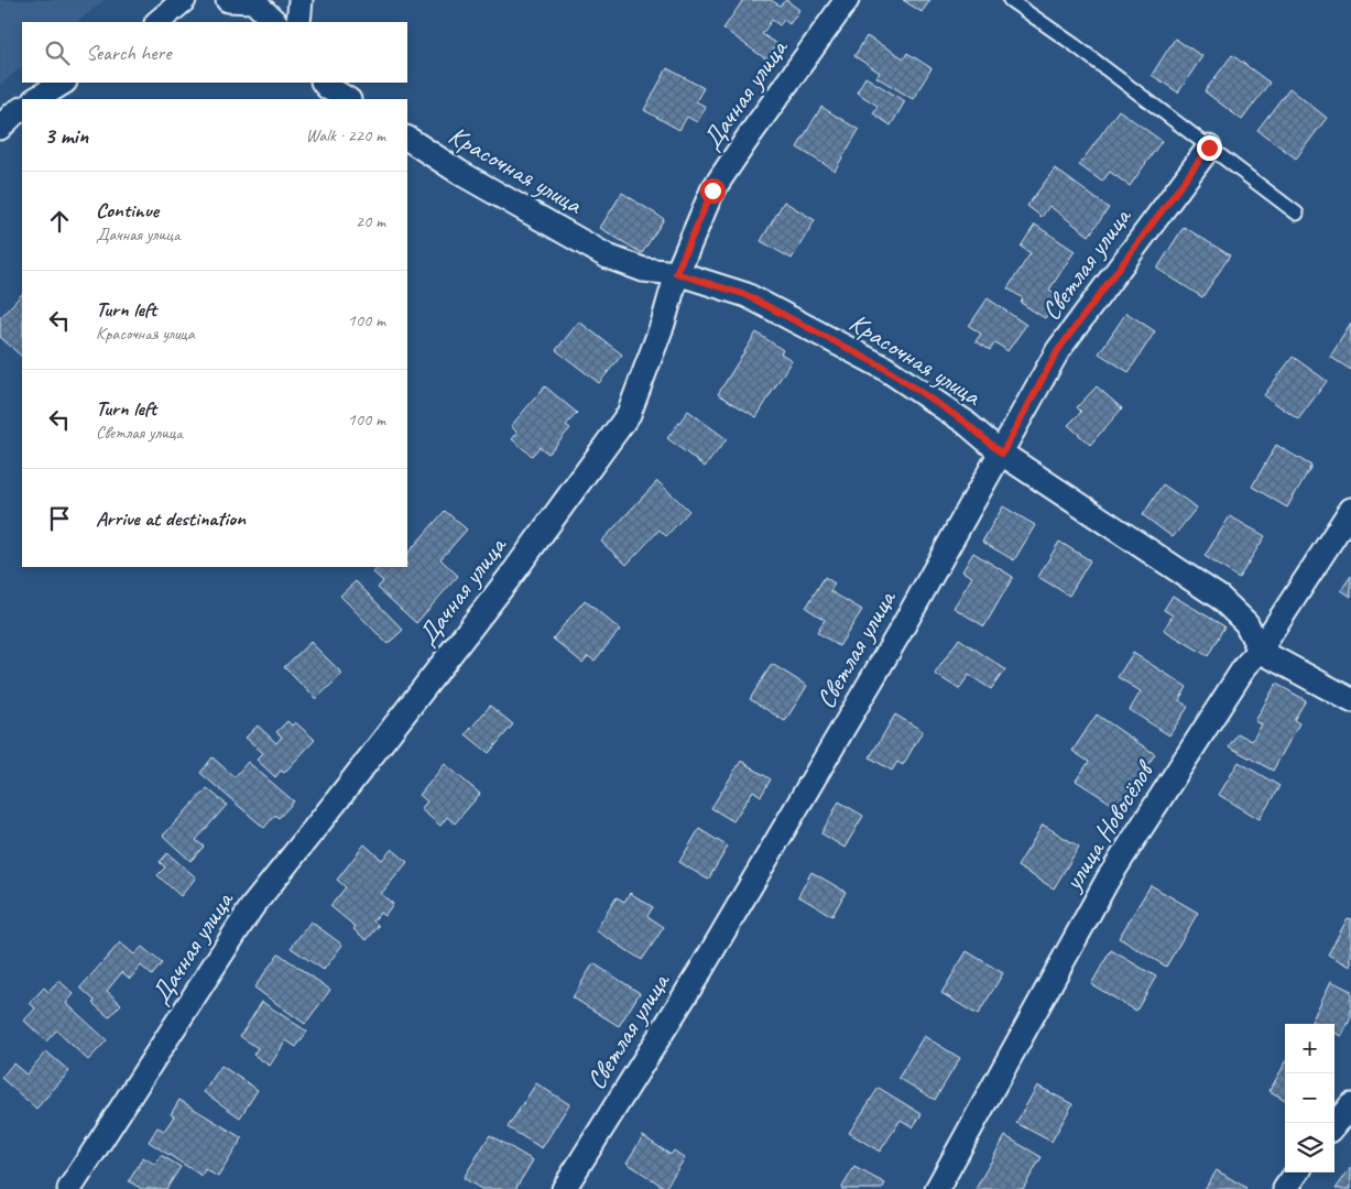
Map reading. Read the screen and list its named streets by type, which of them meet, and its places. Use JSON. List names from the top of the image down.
{
  "streets": {
    "street": [
      "Дачная улица",
      "Красочная улица",
      "Светлая улица",
      "улица Новосёлов"
    ]
  },
  "crossings": [
    ["Дачная улица", "Красочная улица"],
    ["Красочная улица", "Светлая улица"],
    ["Красочная улица", "улица Новосёлов"]
  ],
  "page": {
    "search": "Search here",
    "heading": ["3 min", "Walk · 220 m"],
    "list": [
      ["Continue", "Дачная улица", "20 m"],
      ["Turn left", "Красочная улица", "100 m"],
      ["Turn left", "Светлая улица", "100 m"],
      "Arrive at destination"
    ],
    "map_buttons": ["+", "−"]
  }
}
